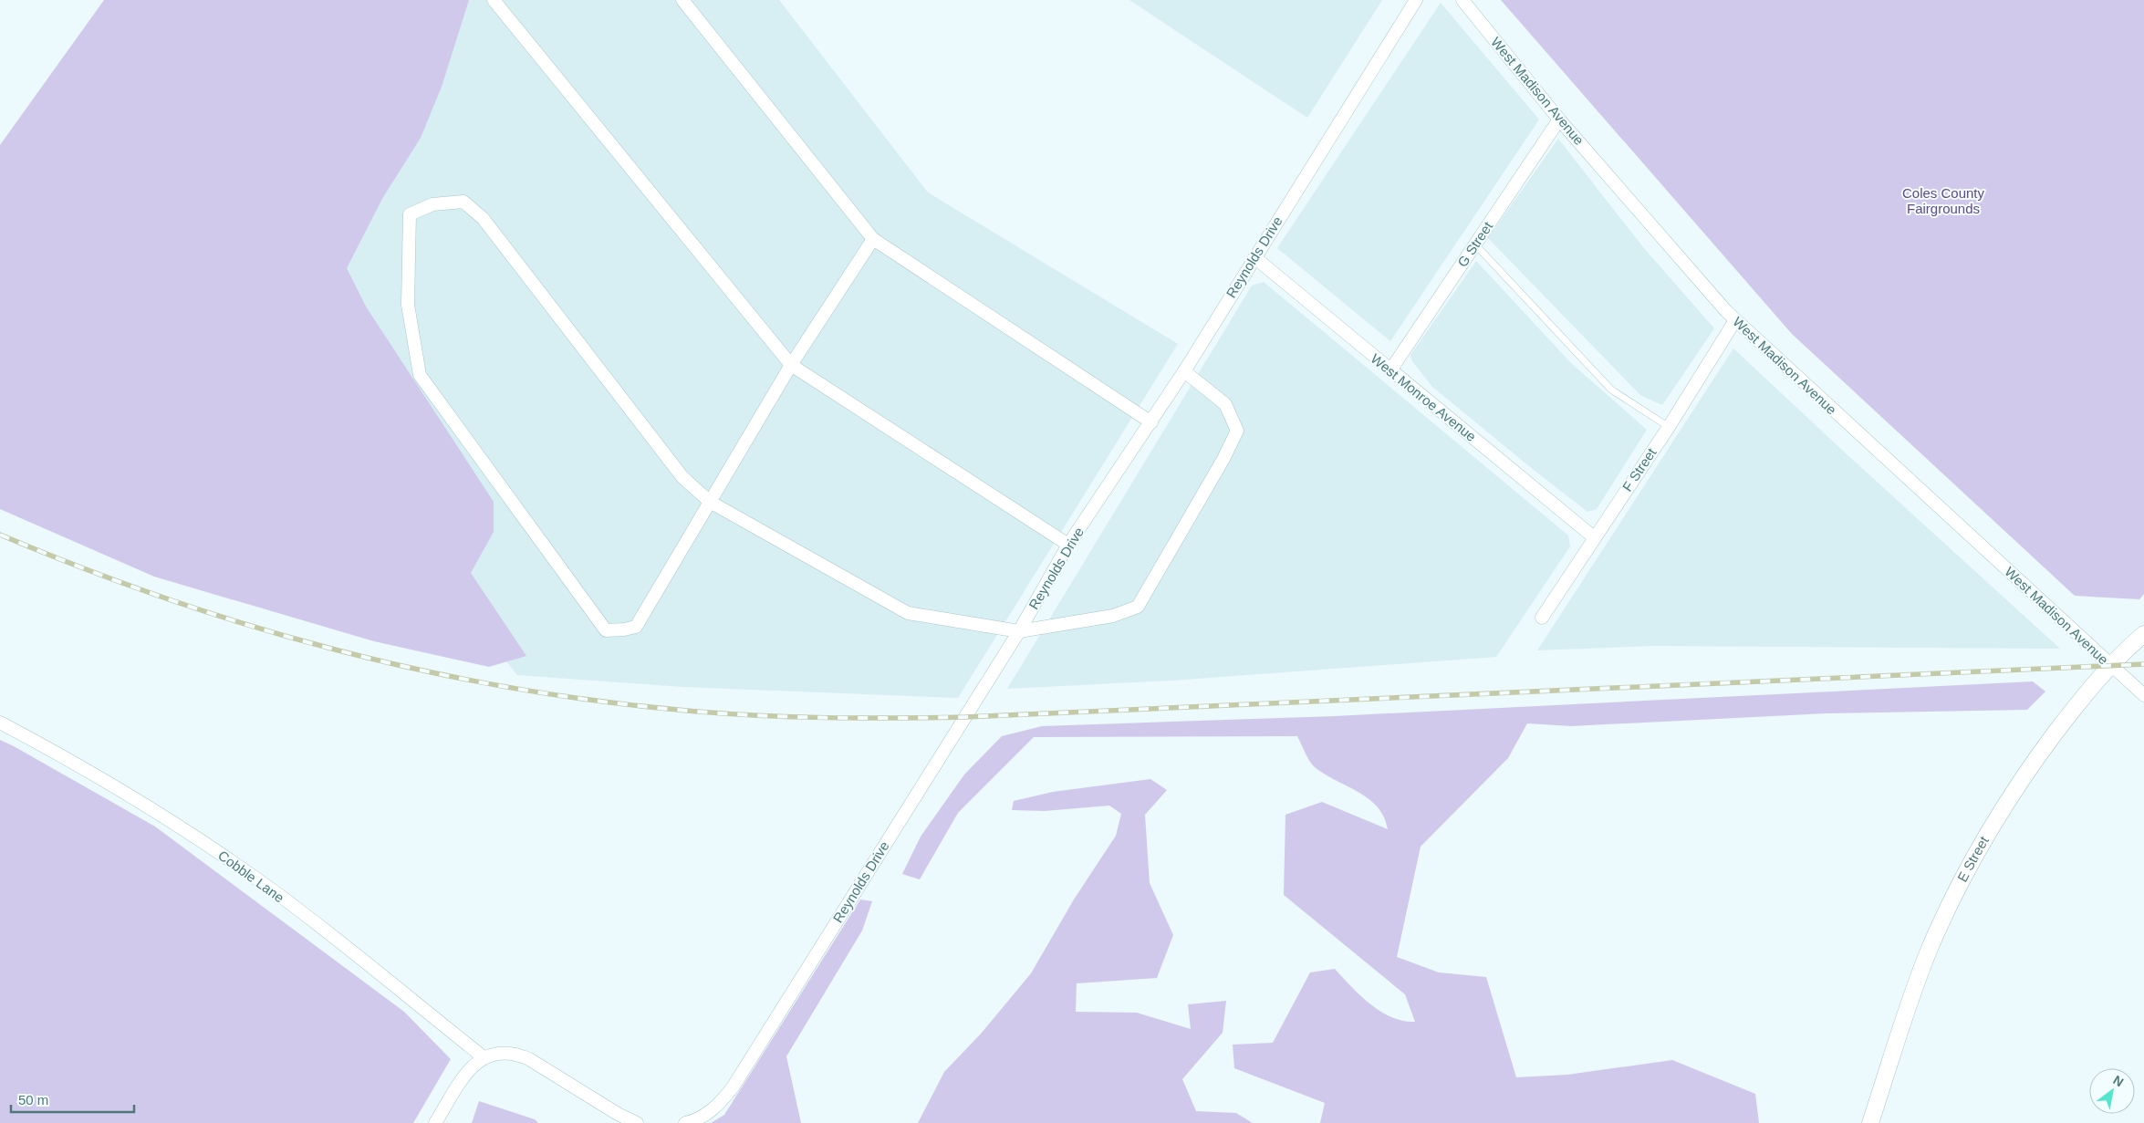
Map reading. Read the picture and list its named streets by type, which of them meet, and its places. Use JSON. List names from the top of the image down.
{
  "streets": {
    "street": [
      "West Madison Avenue",
      "G Street",
      "Reynolds Drive",
      "West Monroe Avenue",
      "F Street",
      "E Street",
      "Cobble Lane"
    ]
  },
  "crossings": [
    ["West Madison Avenue", "G Street"],
    ["West Madison Avenue", "F Street"],
    ["West Madison Avenue", "E Street"],
    ["G Street", "West Monroe Avenue"],
    ["Reynolds Drive", "West Monroe Avenue"],
    ["West Monroe Avenue", "F Street"]
  ],
  "parks": ["Coles County Fairgrounds"],
  "scale_bar": "50 m",
  "north": "top right"
}
